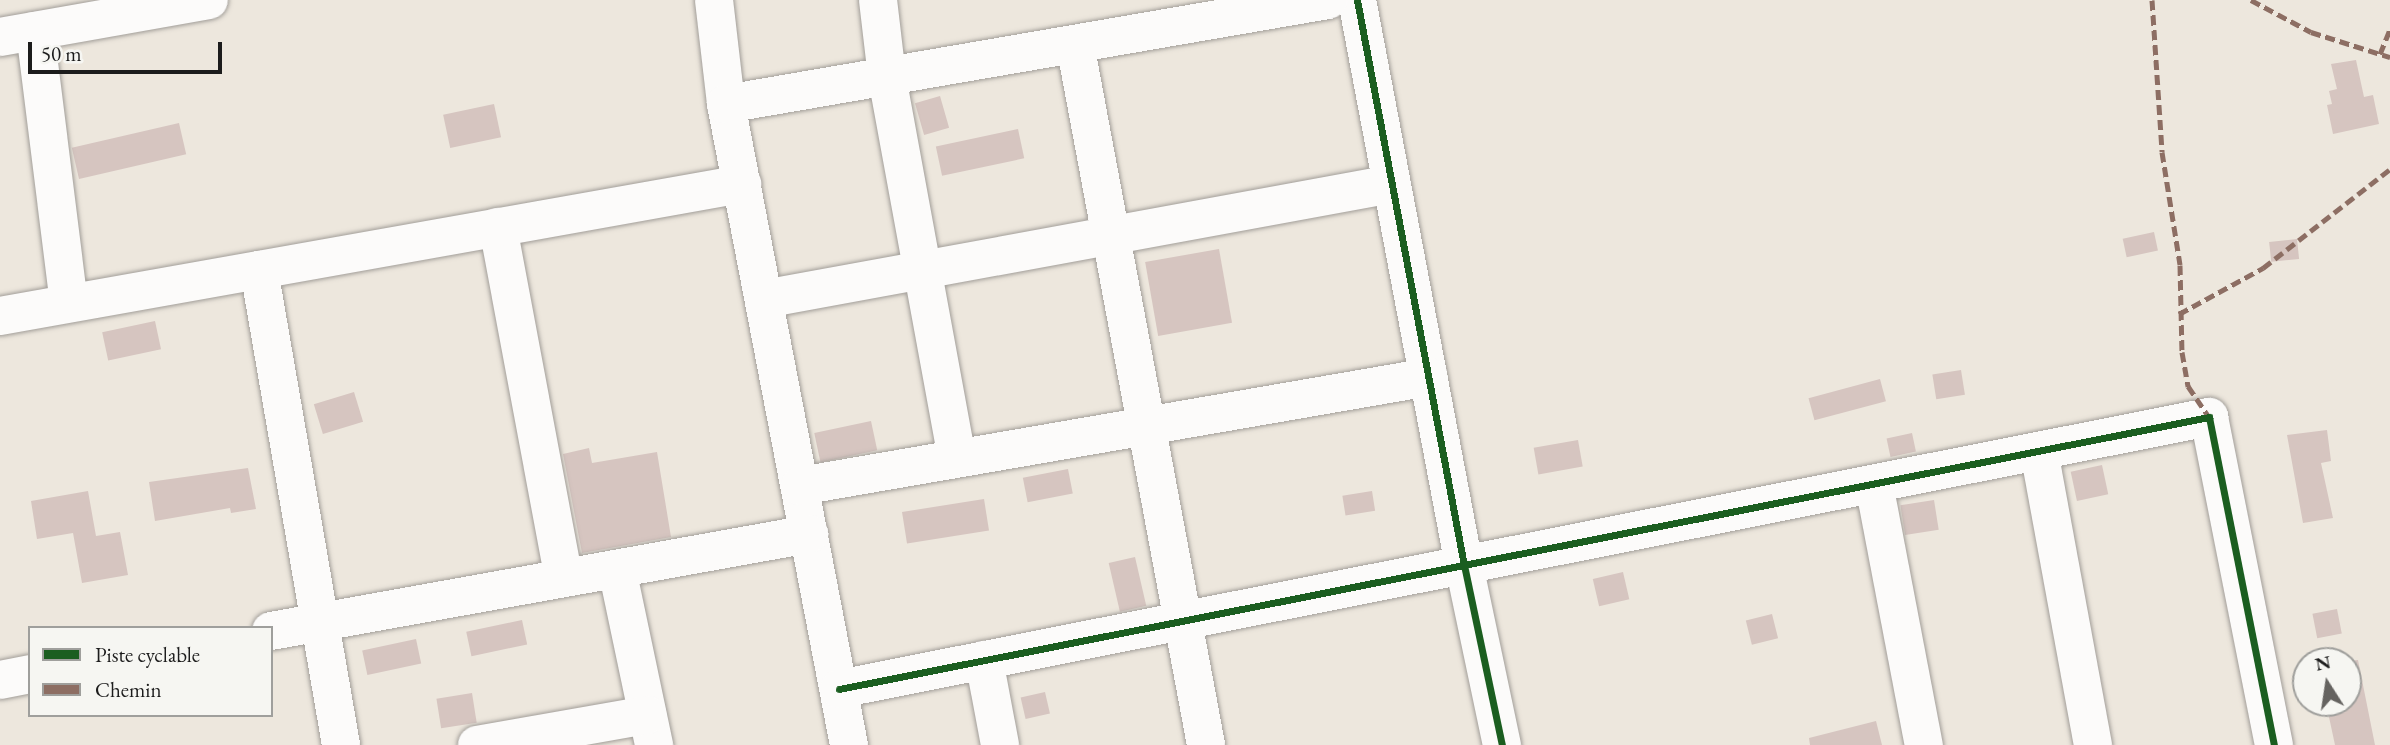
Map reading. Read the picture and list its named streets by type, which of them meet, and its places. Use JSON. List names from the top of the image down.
{
  "legend": ["Piste cyclable", "Chemin"],
  "scale_bar": "50 m",
  "north": "top"
}
